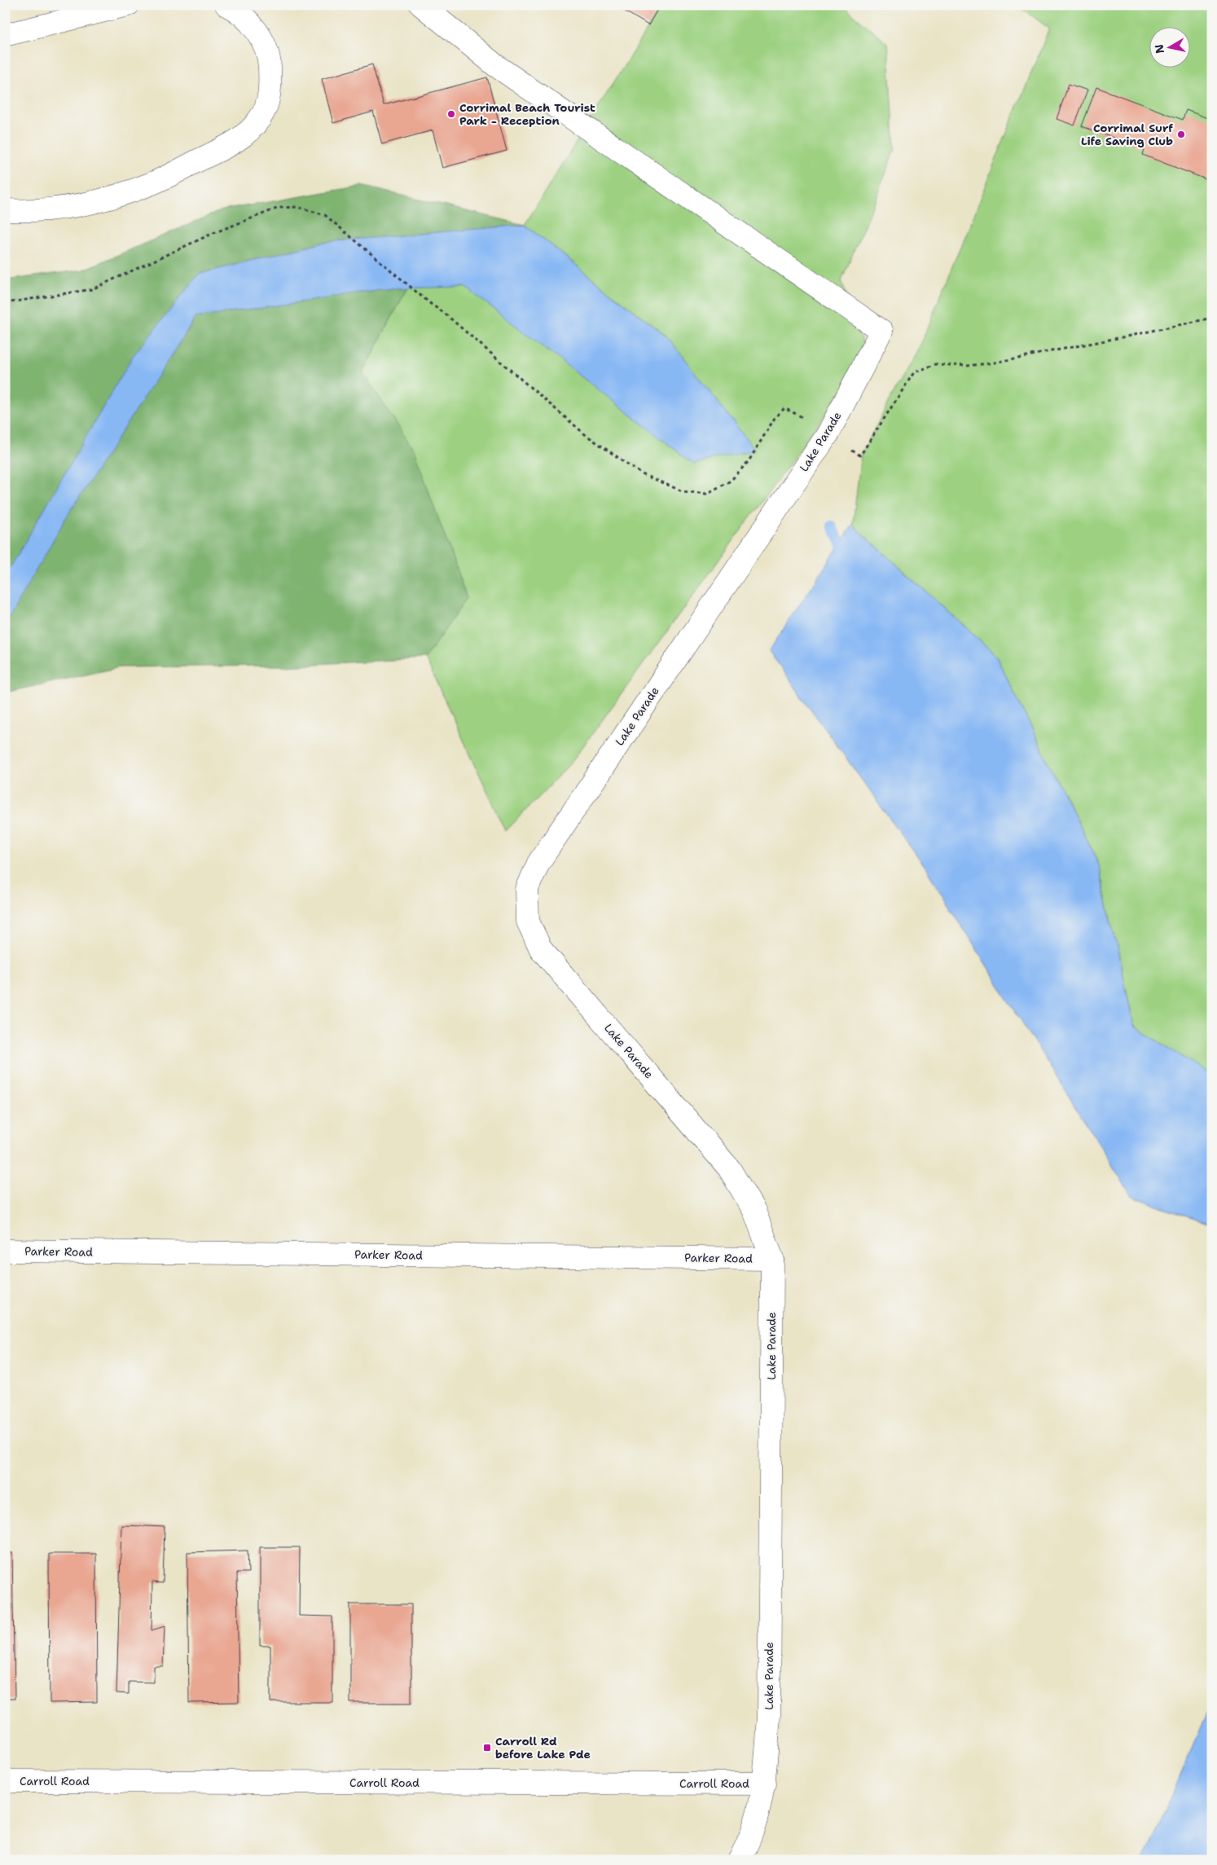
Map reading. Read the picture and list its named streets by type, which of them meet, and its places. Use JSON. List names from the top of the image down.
{
  "streets": {
    "main road": ["Lake Parade", "Parker Road", "Carroll Road"]
  },
  "crossings": [
    ["Lake Parade", "Parker Road"],
    ["Lake Parade", "Carroll Road"]
  ],
  "places": {
    "other": ["Corrimal Beach Tourist Park - Reception", "Corrimal Surf Life Saving Club"],
    "transit": ["Carroll Rd before Lake Pde"]
  },
  "north": "left"
}
